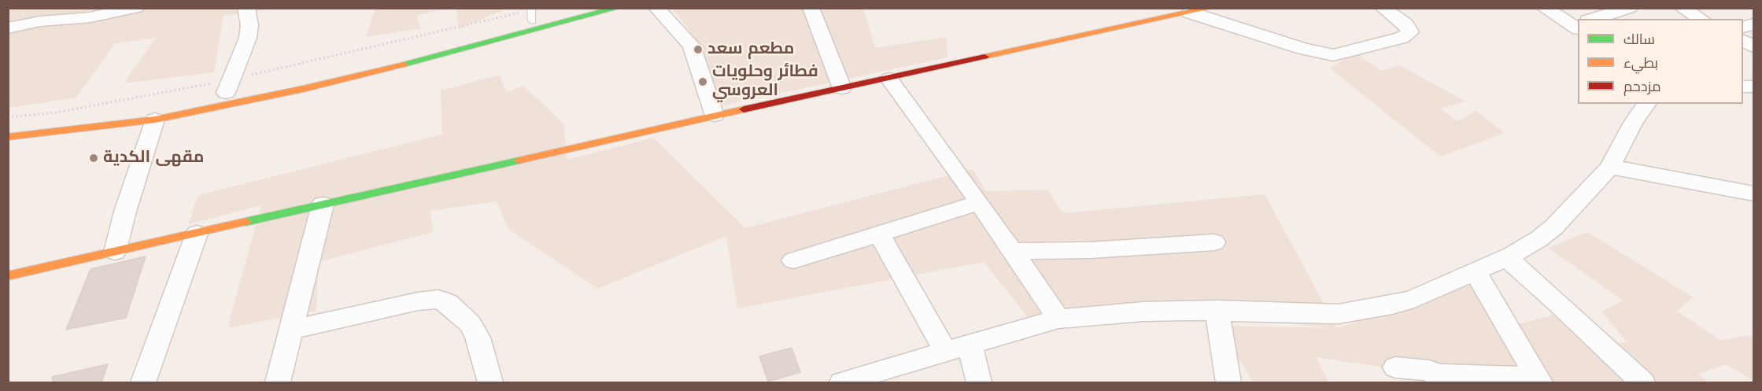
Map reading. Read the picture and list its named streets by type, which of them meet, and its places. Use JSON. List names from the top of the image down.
{
  "places": ["مطعم سعد", "فطائر وحلويات العروسي", "مقهى الكدية"],
  "legend": ["سالك", "بطيء", "مزدحم"]
}
